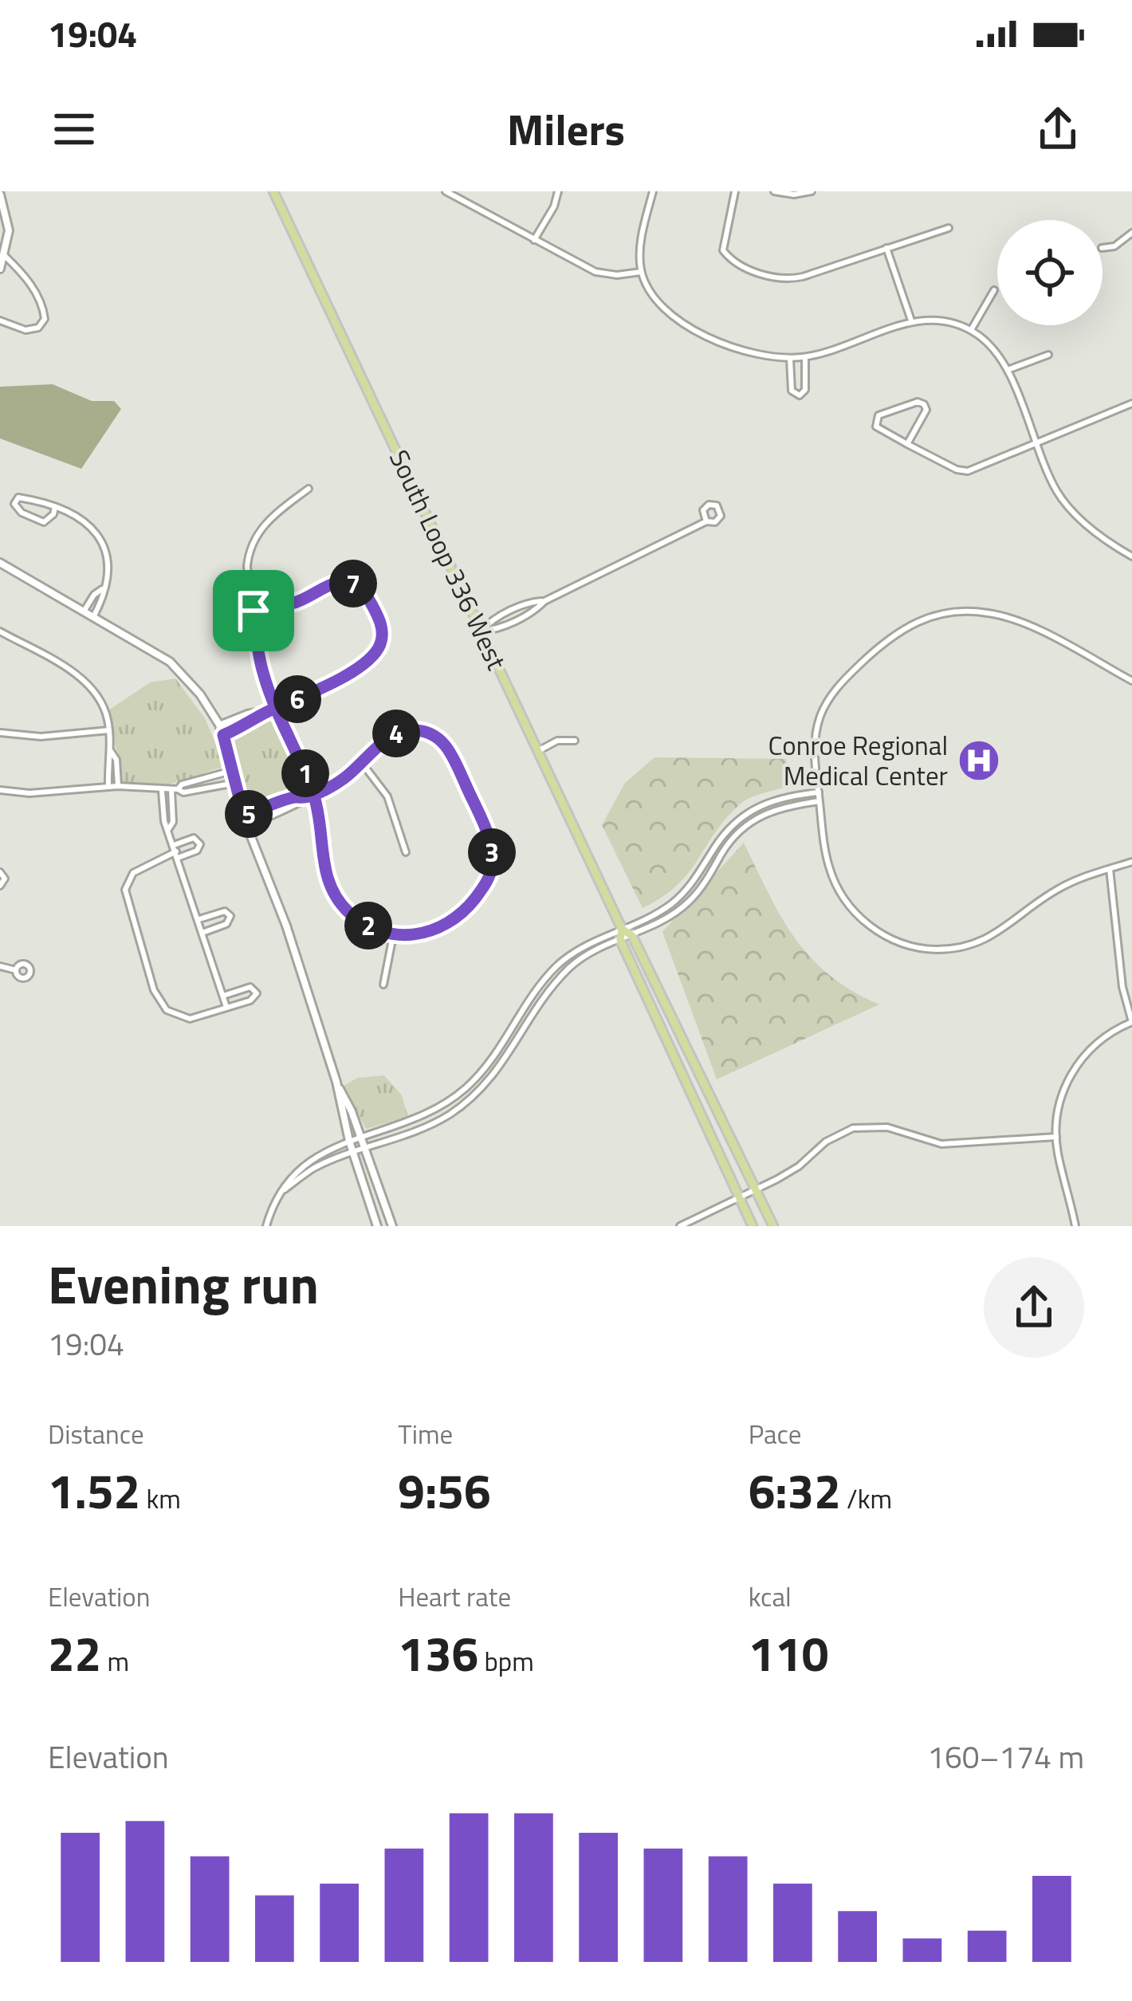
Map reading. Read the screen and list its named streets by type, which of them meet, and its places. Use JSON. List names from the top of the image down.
{
  "streets": {
    "main road": ["South Loop 336 West"]
  },
  "places": {
    "hospital": ["Conroe Regional Medical Center"]
  },
  "page": {
    "status": "19:04",
    "header": "Milers",
    "pins": [
      "7",
      "6",
      "4",
      "1",
      "5",
      "3",
      "2"
    ],
    "heading": ["Evening run", "19:04"],
    "stats": [
      ["Distance", "1.52 km"],
      ["Time", "9:56"],
      ["Pace", "6:32 /km"],
      ["Elevation", "22 m"],
      ["Heart rate", "136 bpm"],
      ["kcal", "110"]
    ],
    "chart": ["Elevation", "160–174 m"]
  }
}
